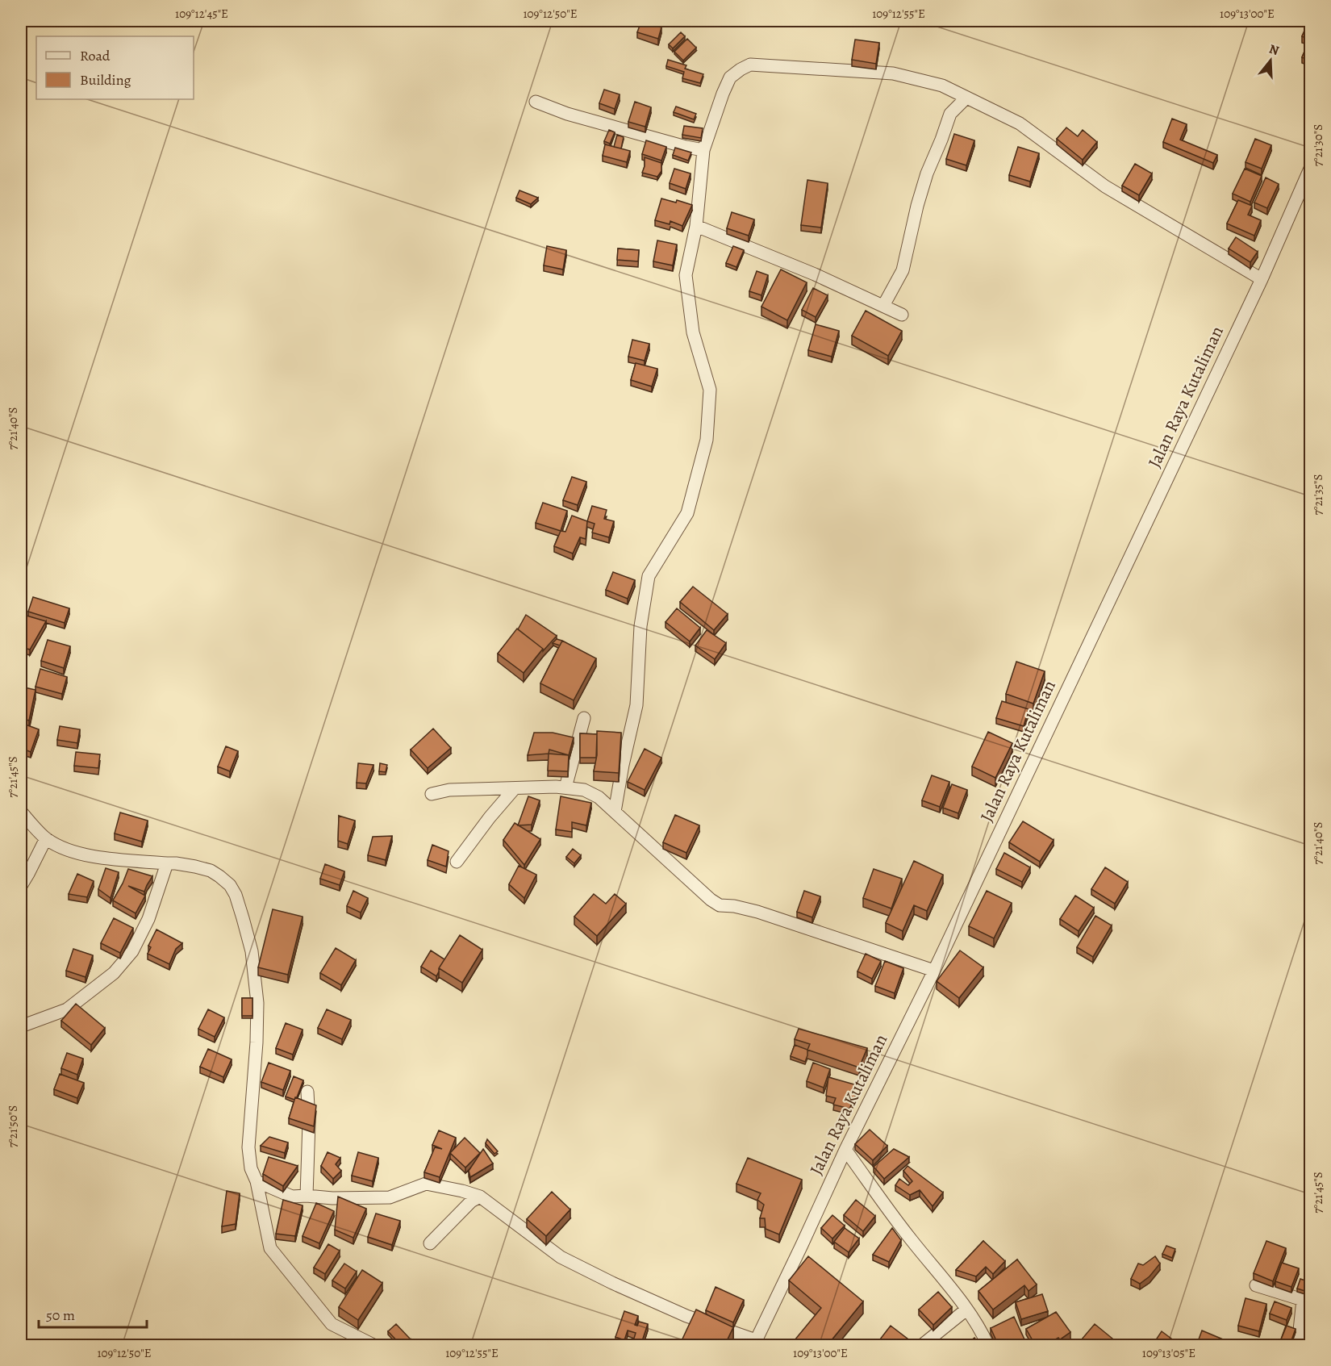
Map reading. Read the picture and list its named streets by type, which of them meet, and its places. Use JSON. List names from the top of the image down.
{
  "streets": {
    "street": ["Jalan Raya Kutaliman"]
  },
  "legend": ["Road", "Building"],
  "scale_bar": "50 m",
  "north": "top",
  "coordinates": [
    "109°12'45\"E",
    "109°12'50\"E",
    "109°12'55\"E",
    "109°13'00\"E",
    "7°21'30\"S",
    "7°21'40\"S",
    "7°21'35\"S",
    "7°21'45\"S",
    "7°21'50\"S",
    "109°13'05\"E"
  ]
}
